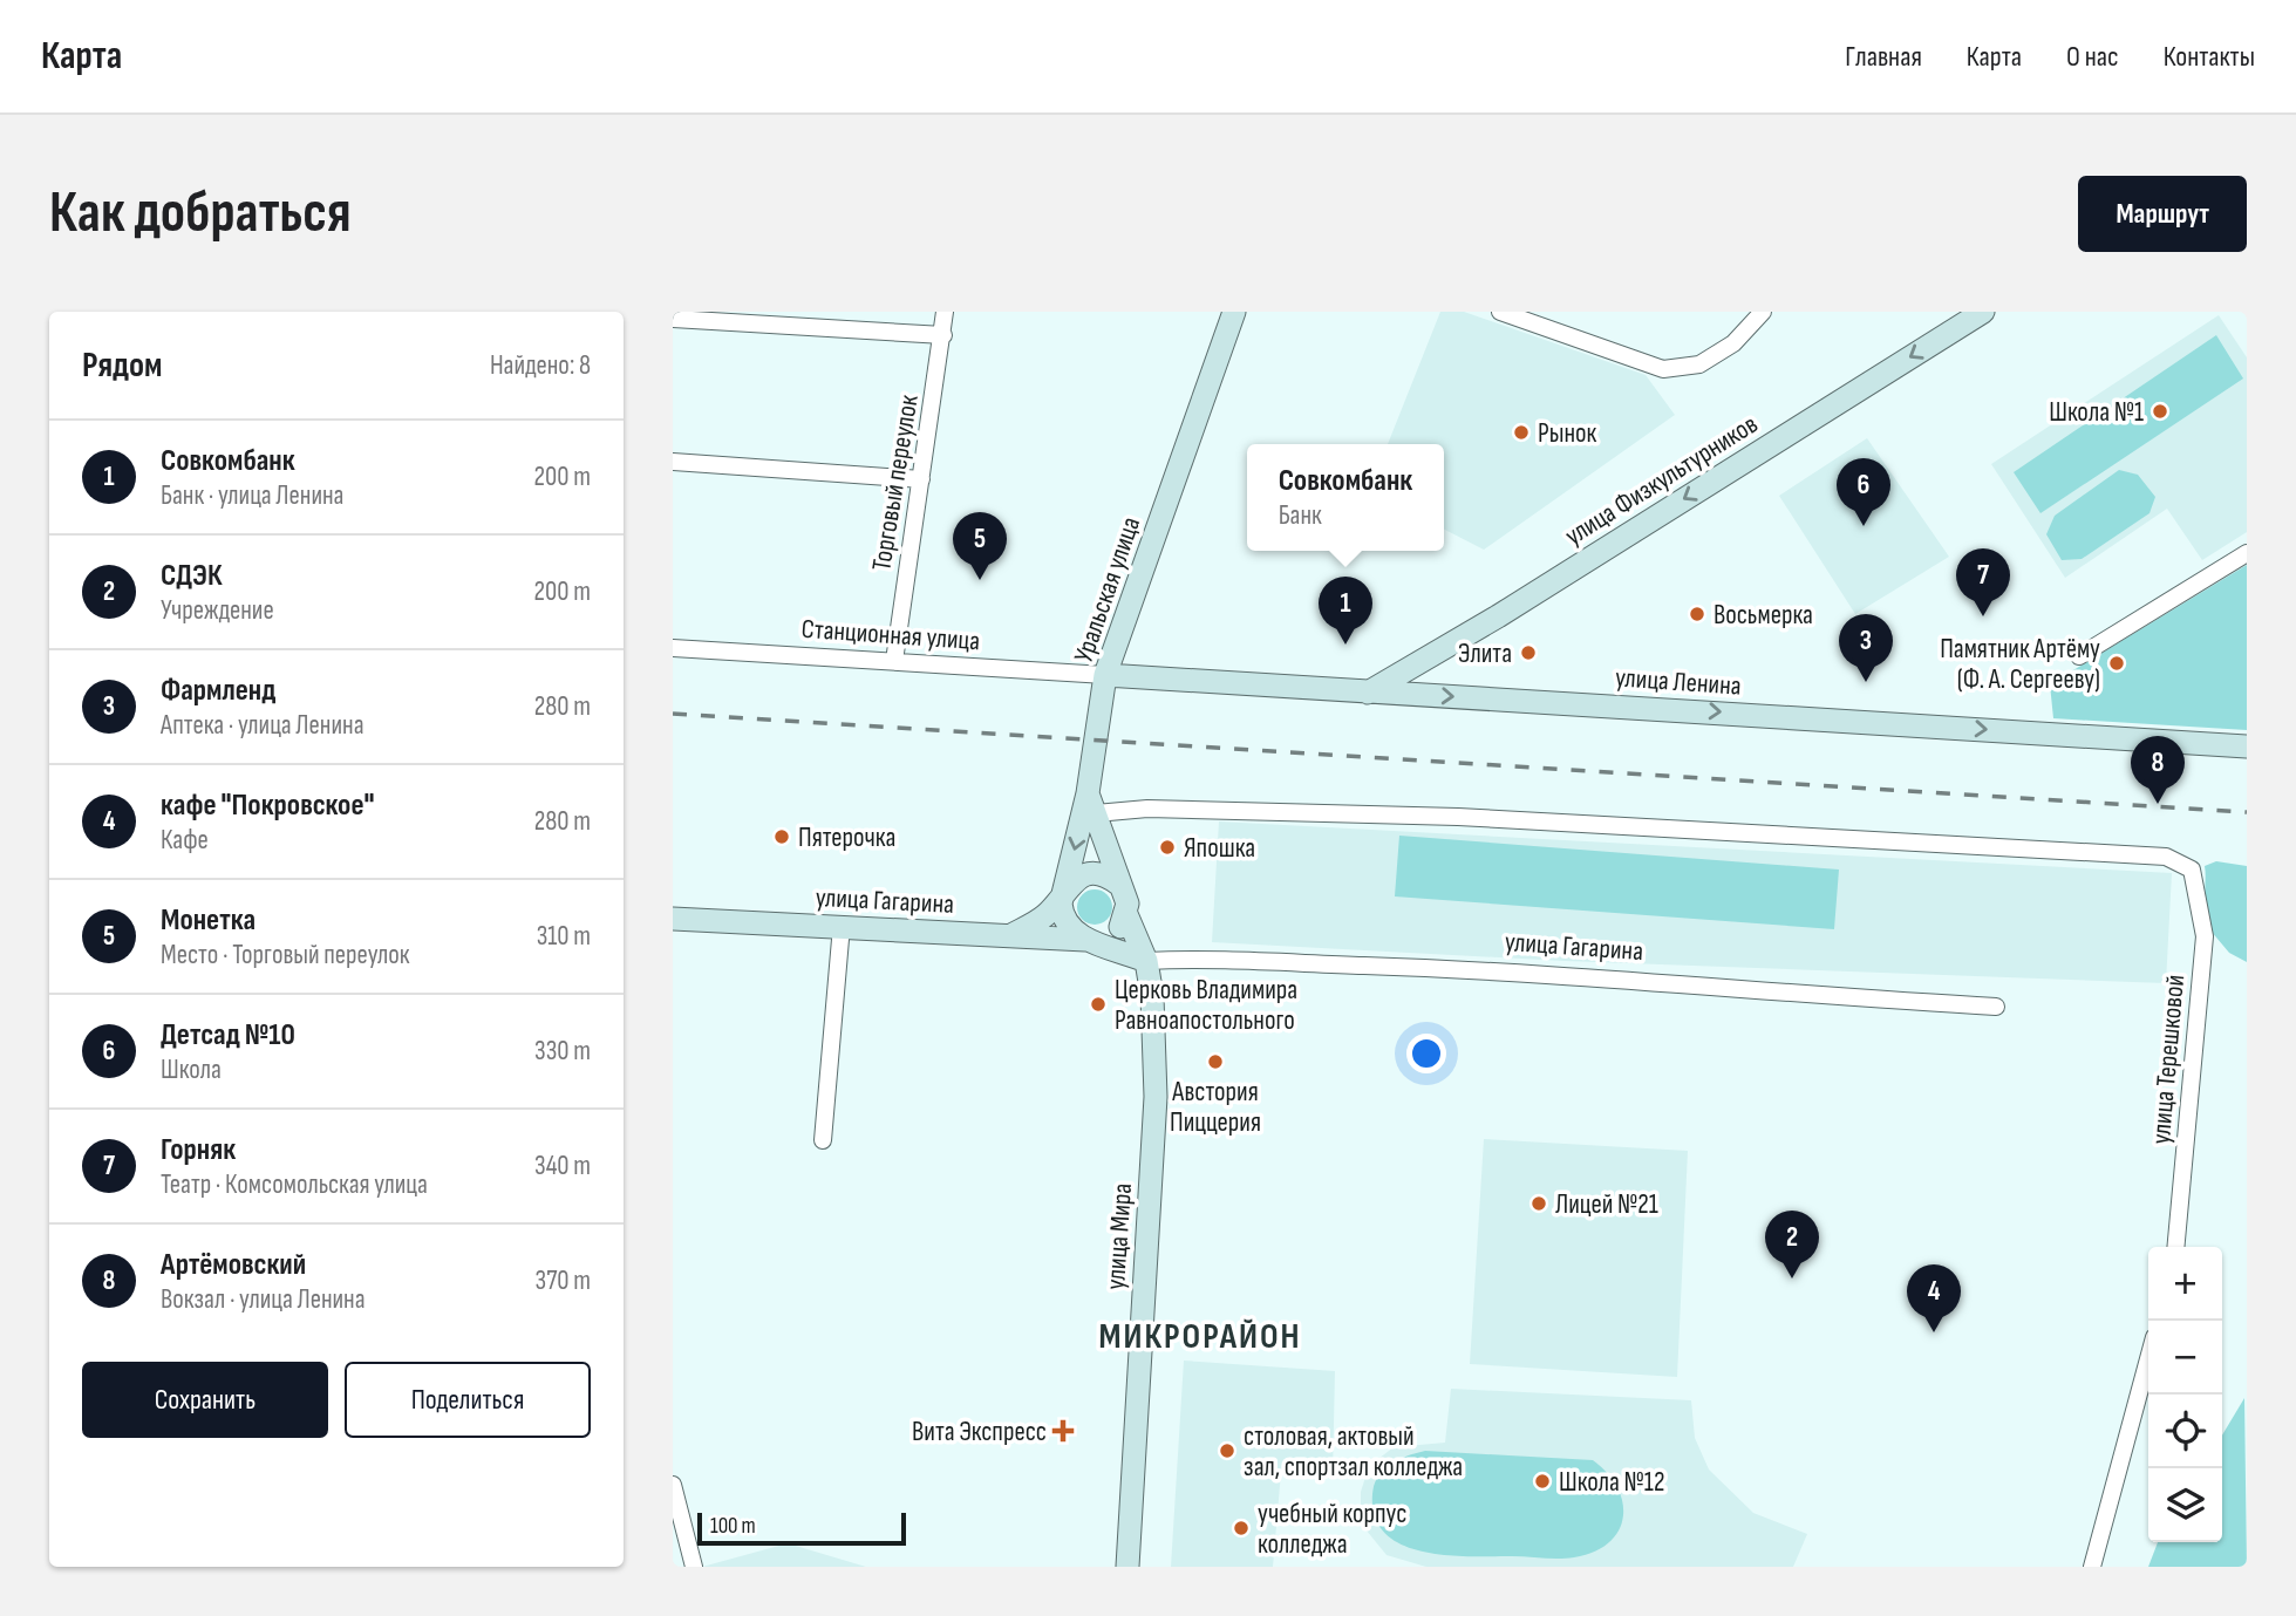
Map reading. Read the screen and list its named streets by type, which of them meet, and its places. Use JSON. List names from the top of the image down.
{
  "streets": {
    "main road": [
      "улица Физкультурников",
      "Уральская улица",
      "улица Ленина",
      "улица Гагарина",
      "улица Мира"
    ],
    "street": ["Торговый переулок", "Станционная улица", "улица Терешковой"]
  },
  "crossings": [
    ["улица Физкультурников", "улица Ленина"],
    ["Торговый переулок", "Станционная улица"],
    ["Уральская улица", "Станционная улица"],
    ["Уральская улица", "улица Ленина"],
    ["Уральская улица", "улица Гагарина"],
    ["Уральская улица", "улица Терешковой"],
    ["Уральская улица", "улица Мира"],
    ["Станционная улица", "улица Ленина"],
    ["улица Гагарина", "улица Мира"]
  ],
  "one_way": ["улица Физкультурников", "улица Ленина"],
  "districts": ["МИКРОРАЙОН"],
  "places": {
    "other": [
      "Школа №1",
      "Рынок",
      "Восьмерка",
      "Элита",
      "Памятник Артёму (Ф. А. Сергееву)",
      "Пятерочка",
      "Япошка",
      "Церковь Владимира Равноапостольного",
      "Австория Пиццерия",
      "Лицей №21",
      "столовая, актовый зал, спортзал колледжа",
      "Школа №12",
      "учебный корпус колледжа"
    ],
    "health": ["Вита Экспресс"]
  },
  "scale_bar": "100 m",
  "page": {
    "header": "Карта",
    "nav": [
      "Главная",
      "Карта",
      "О нас",
      "Контакты"
    ],
    "buttons": [
      "Маршрут",
      ["Сохранить", "Поделиться"]
    ],
    "title": "Как добраться",
    "heading": ["Рядом", "Найдено: 8"],
    "list": [
      {
        "mark": "1",
        "name": "Совкомбанк",
        "note": "Банк · улица Ленина",
        "value": "200 m"
      },
      {
        "mark": "2",
        "name": "СДЭК",
        "note": "Учреждение",
        "value": "200 m"
      },
      {
        "mark": "3",
        "name": "Фармленд",
        "note": "Аптека · улица Ленина",
        "value": "280 m"
      },
      {
        "mark": "4",
        "name": "кафе \"Покровское\"",
        "note": "Кафе",
        "value": "280 m"
      },
      {
        "mark": "5",
        "name": "Монетка",
        "note": "Место · Торговый переулок",
        "value": "310 m"
      },
      {
        "mark": "6",
        "name": "Детсад №10",
        "note": "Школа",
        "value": "330 m"
      },
      {
        "mark": "7",
        "name": "Горняк",
        "note": "Театр · Комсомольская улица",
        "value": "340 m"
      },
      {
        "mark": "8",
        "name": "Артёмовский",
        "note": "Вокзал · улица Ленина",
        "value": "370 m"
      }
    ],
    "popup": ["Совкомбанк", "Банк"],
    "pins": [
      "6",
      "5",
      "7",
      "1",
      "3",
      "8",
      "2",
      "4"
    ],
    "map_buttons": ["+", "−"],
    "scale": "100 m"
  }
}
